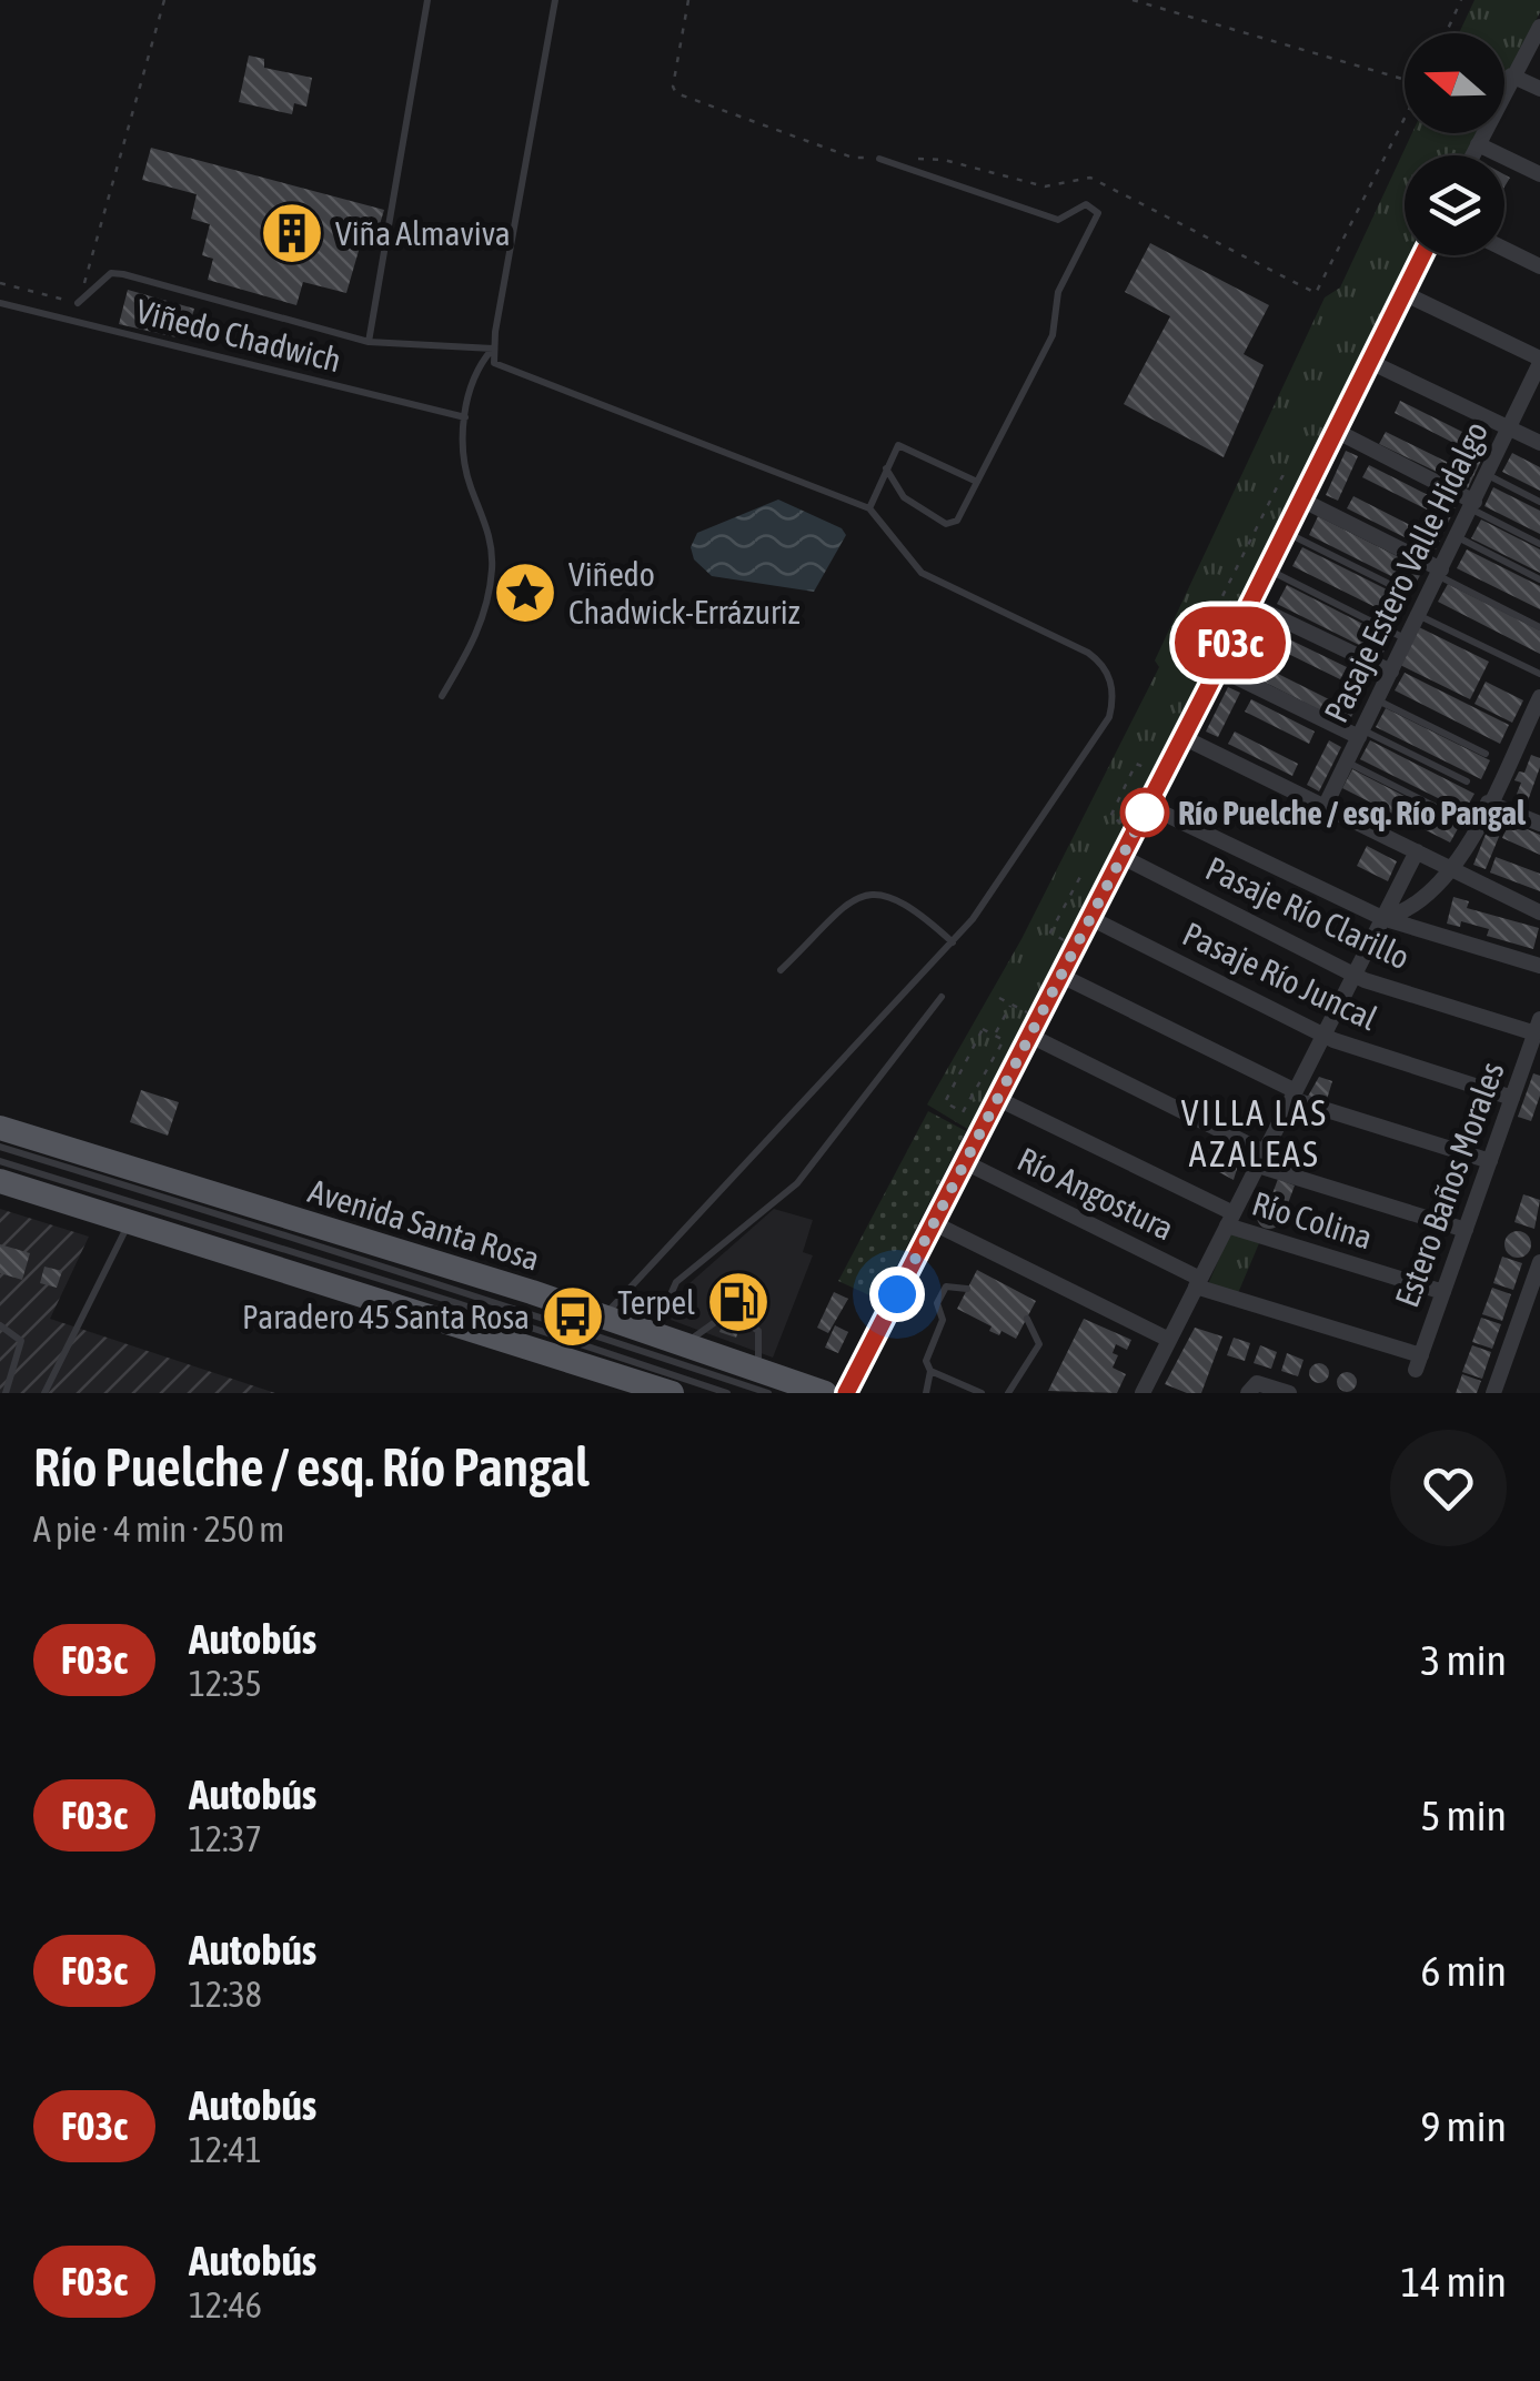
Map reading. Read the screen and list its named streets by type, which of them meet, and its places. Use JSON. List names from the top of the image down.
{
  "streets": {
    "main road": ["Avenida Santa Rosa"],
    "street": [
      "Pasaje Estero Valle Hidalgo",
      "Pasaje Río Clarillo",
      "Pasaje Río Juncal",
      "Estero Baños Morales",
      "Río Angostura",
      "Río Colina"
    ],
    "lane": ["Viñedo Chadwich"]
  },
  "crossings": [
    ["Pasaje Río Clarillo", "Estero Baños Morales"],
    ["Pasaje Río Juncal", "Estero Baños Morales"],
    ["Estero Baños Morales", "Río Angostura"],
    ["Estero Baños Morales", "Río Colina"]
  ],
  "districts": ["VILLA LAS AZALEAS"],
  "places": {
    "building": ["Viña Almaviva"],
    "place": ["Viñedo Chadwick-Errázuriz"],
    "other": ["Río Puelche / esq. Río Pangal"],
    "fuel station": ["Terpel"],
    "bus stop": ["Paradero 45 Santa Rosa"]
  },
  "lines": ["bus line F03c"],
  "north": "left",
  "page": {
    "on_map": "F03c",
    "heading": ["Río Puelche / esq. Río Pangal", "A pie · 4 min · 250 m"],
    "list": [
      {
        "mark": "F03c",
        "name": "Autobús",
        "note": "12:35",
        "value": "3 min"
      },
      {
        "mark": "F03c",
        "name": "Autobús",
        "note": "12:37",
        "value": "5 min"
      },
      {
        "mark": "F03c",
        "name": "Autobús",
        "note": "12:38",
        "value": "6 min"
      },
      {
        "mark": "F03c",
        "name": "Autobús",
        "note": "12:41",
        "value": "9 min"
      },
      {
        "mark": "F03c",
        "name": "Autobús",
        "note": "12:46",
        "value": "14 min"
      }
    ]
  }
}
